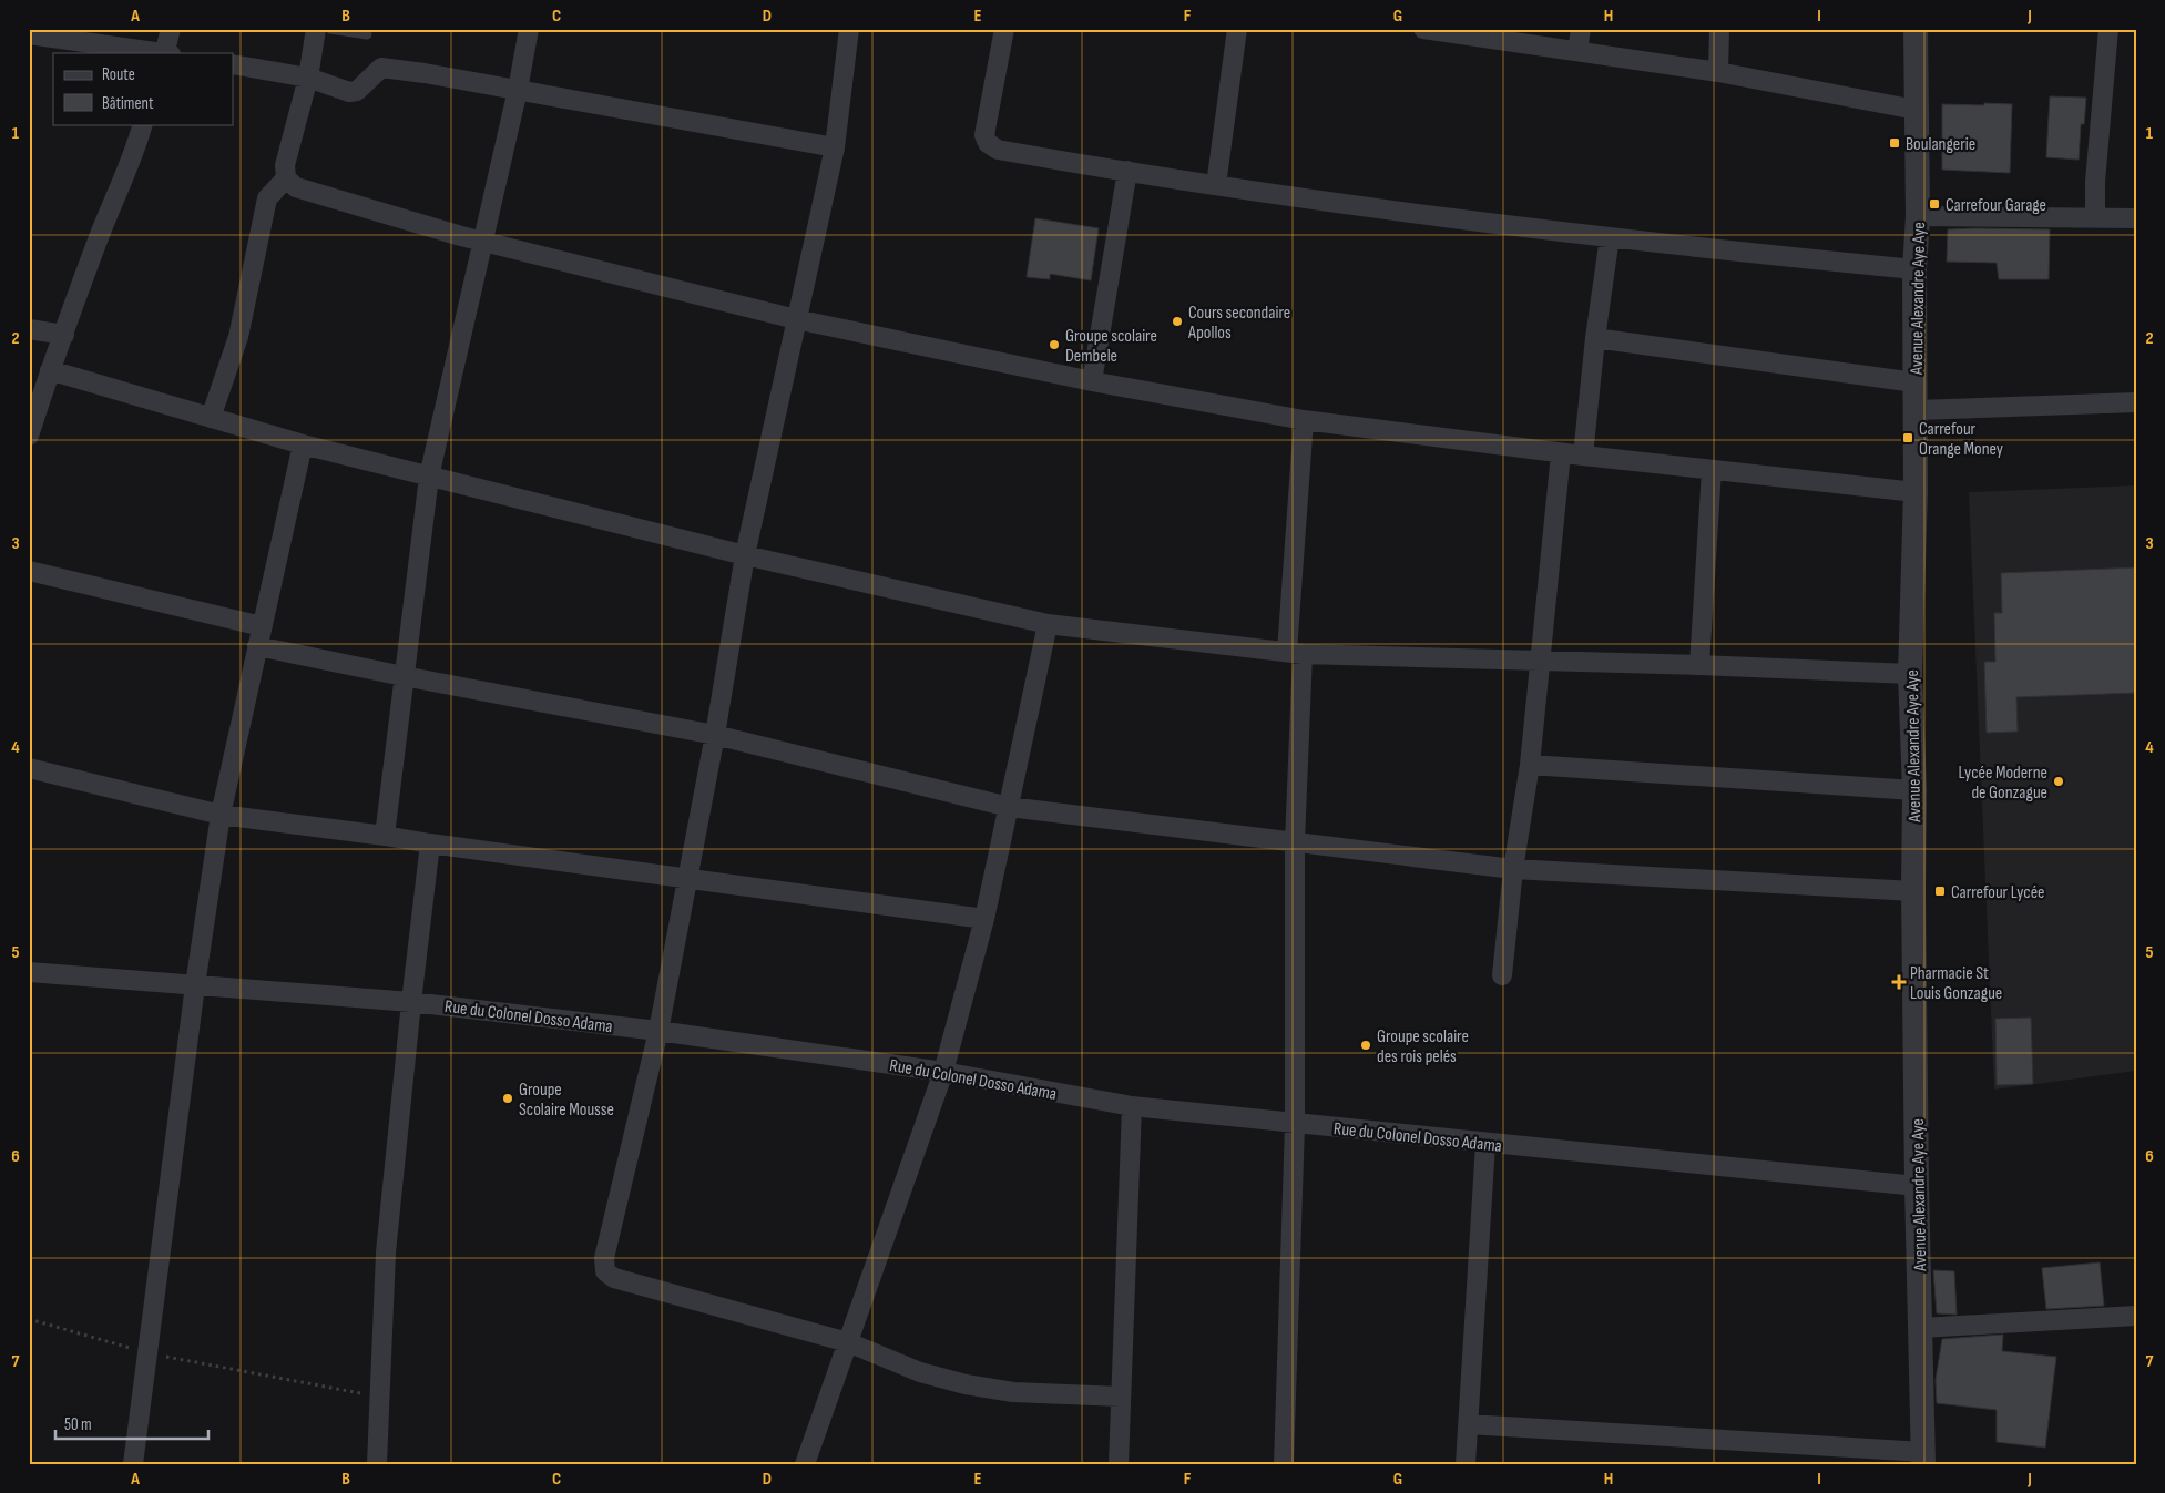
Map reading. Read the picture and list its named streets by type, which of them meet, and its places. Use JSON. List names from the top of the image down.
{
  "streets": {
    "street": ["Avenue Alexandre Aye Aye", "Rue du Colonel Dosso Adama"]
  },
  "crossings": [
    ["Avenue Alexandre Aye Aye", "Rue du Colonel Dosso Adama"]
  ],
  "places": {
    "transit": [
      "Boulangerie",
      "Carrefour Garage",
      "Carrefour Orange Money",
      "Carrefour Lycée"
    ],
    "other": [
      "Cours secondaire Apollos",
      "Groupe scolaire Dembele",
      "Lycée Moderne de Gonzague",
      "Groupe scolaire des rois pelés",
      "Groupe Scolaire Mousse"
    ],
    "health": ["Pharmacie St Louis Gonzague"]
  },
  "legend": ["Route", "Bâtiment"],
  "scale_bar": "50 m",
  "grid": {
    "columns": [
      "A",
      "B",
      "C",
      "D",
      "E",
      "F",
      "G",
      "H",
      "I",
      "J"
    ],
    "rows": [
      "1",
      "2",
      "3",
      "4",
      "5",
      "6",
      "7"
    ]
  }
}
